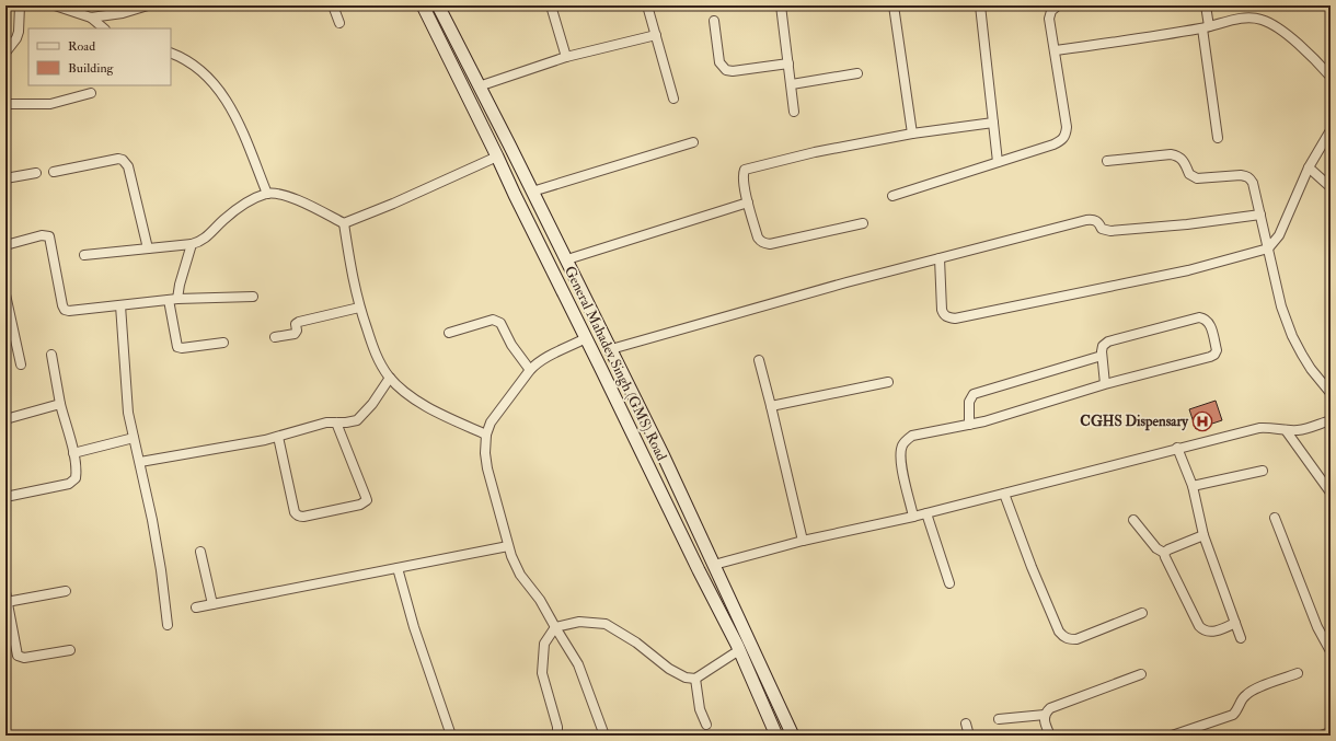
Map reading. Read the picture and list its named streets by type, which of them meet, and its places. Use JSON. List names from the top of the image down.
{
  "streets": {
    "street": ["General Mahadev Singh (GMS) Road"]
  },
  "places": {
    "hospital": ["CGHS Dispensary"]
  },
  "legend": ["Road", "Building"]
}
